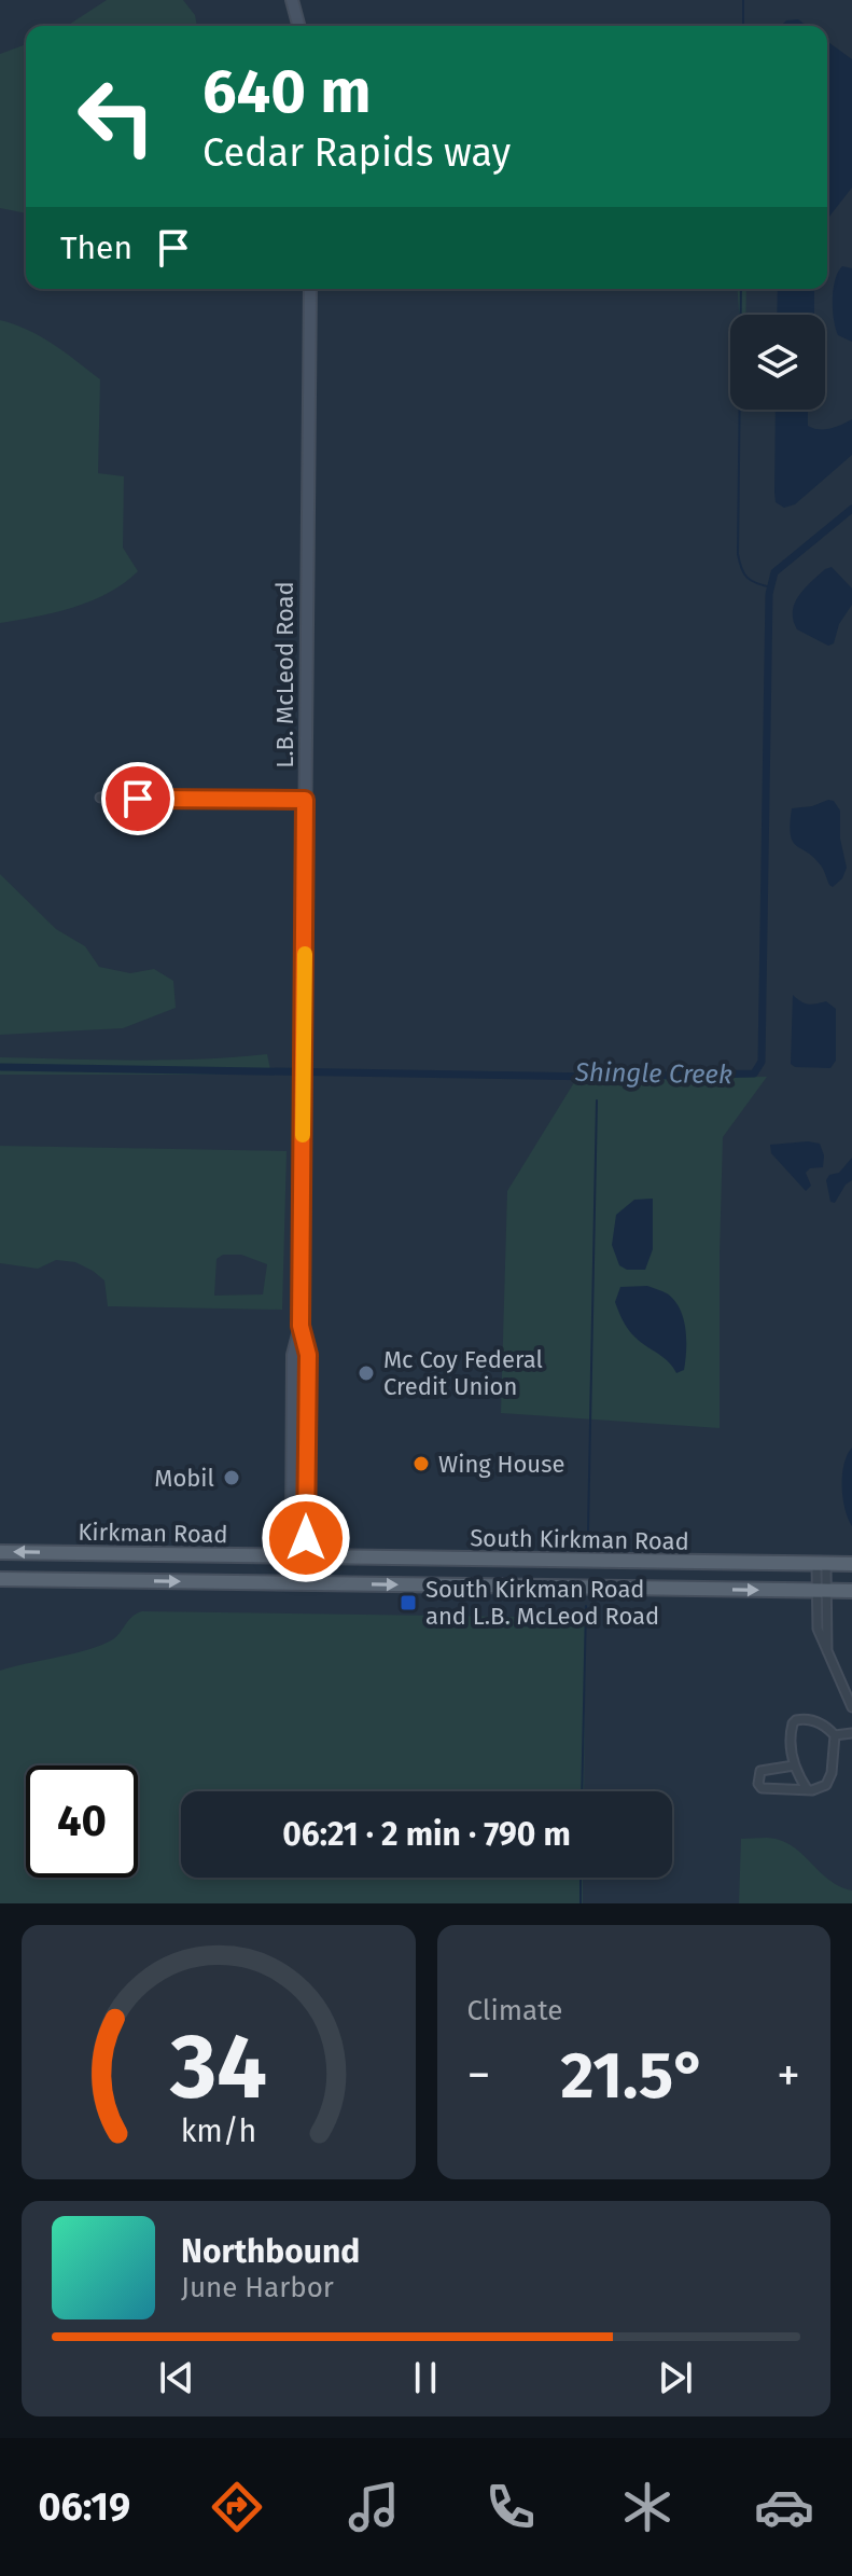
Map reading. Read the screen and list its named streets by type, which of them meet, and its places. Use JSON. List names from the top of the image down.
{
  "streets": {
    "main road": ["Kirkman Road", "South Kirkman Road"],
    "street": ["L.B. McLeod Road"]
  },
  "crossings": [
    ["L.B. McLeod Road", "Kirkman Road"],
    ["L.B. McLeod Road", "South Kirkman Road"],
    ["Kirkman Road", "South Kirkman Road"]
  ],
  "water": ["Shingle Creek"],
  "places": {
    "other": ["Mc Coy Federal Credit Union", "Wing House", "Mobil"],
    "transit": ["South Kirkman Road and L.B. McLeod Road"]
  },
  "page": {
    "turn": ["640 m", "Cedar Rapids way"],
    "then": "Then",
    "limit": "40",
    "trip": "06:21 · 2 min · 790 m",
    "tile": "Climate",
    "heat": ["−", "21.5°", "+"],
    "song": ["Northbound", "June Harbor"],
    "tabs": "06:19",
    "gauge": ["34", "km/h"]
  }
}
